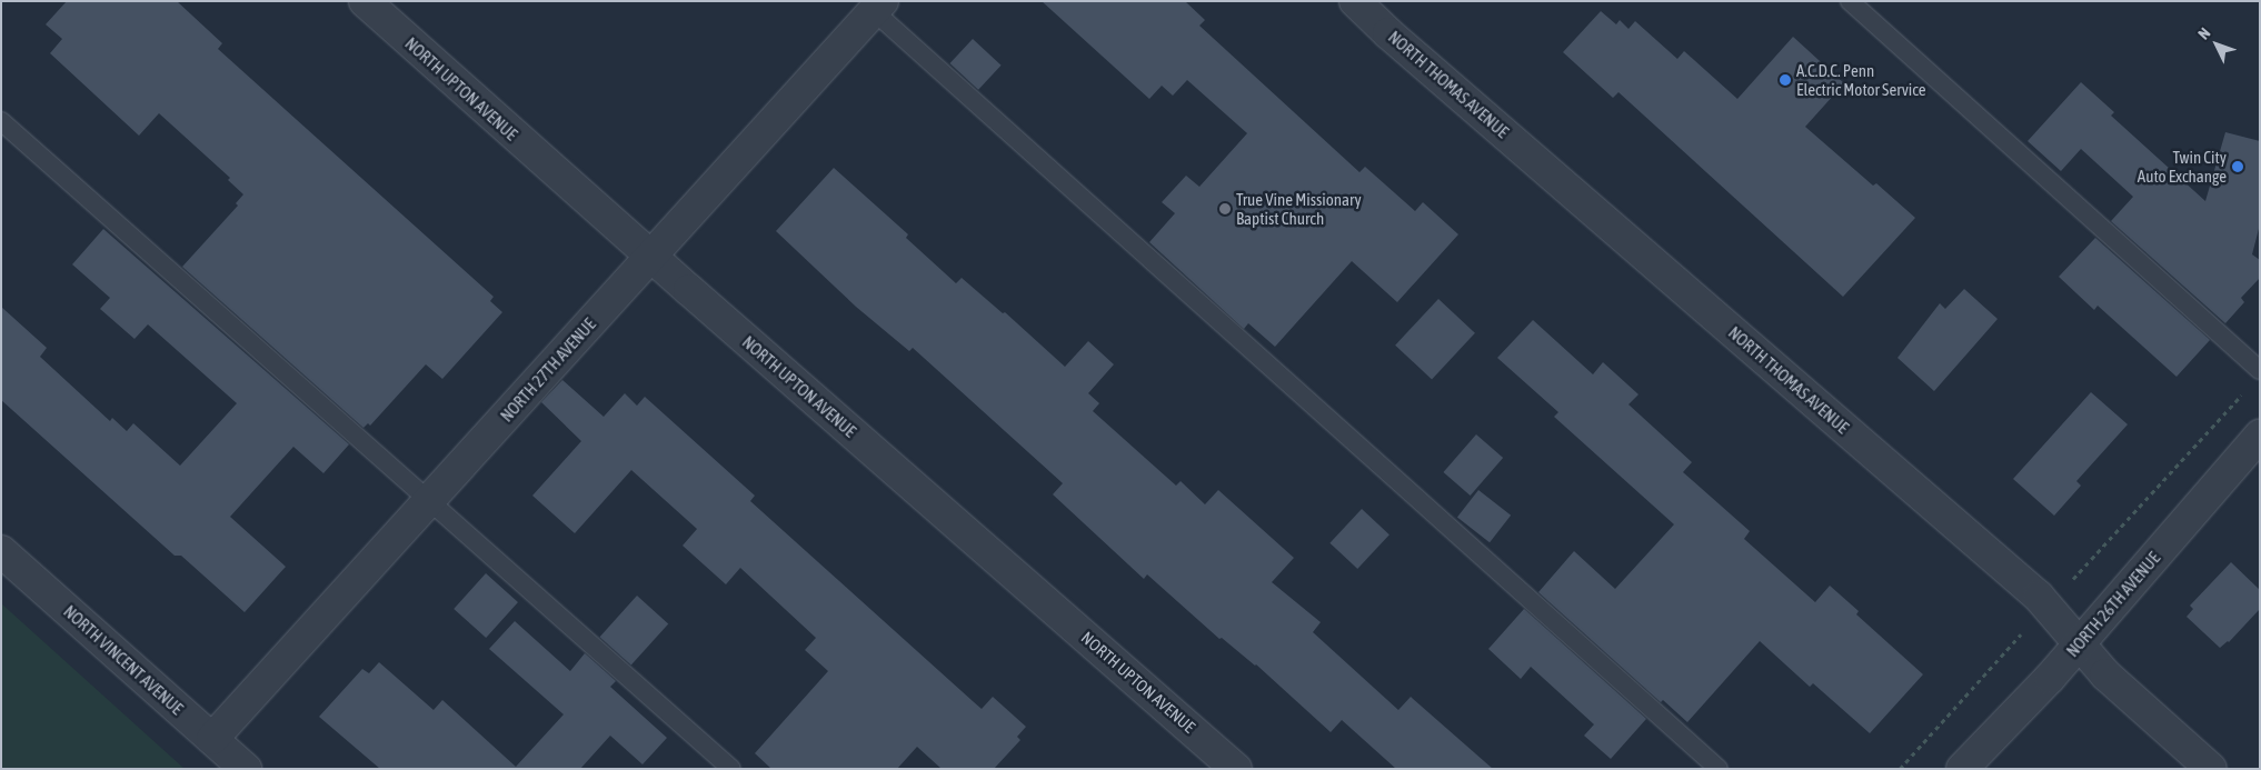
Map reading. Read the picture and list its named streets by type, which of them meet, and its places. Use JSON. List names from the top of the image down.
{
  "streets": {
    "street": [
      "NORTH THOMAS AVENUE",
      "NORTH UPTON AVENUE",
      "NORTH 27TH AVENUE",
      "NORTH 26TH AVENUE",
      "NORTH VINCENT AVENUE"
    ]
  },
  "crossings": [
    ["NORTH THOMAS AVENUE", "NORTH 26TH AVENUE"],
    ["NORTH UPTON AVENUE", "NORTH 27TH AVENUE"],
    ["NORTH 27TH AVENUE", "NORTH VINCENT AVENUE"]
  ],
  "places": ["A.C.D.C. Penn Electric Motor Service", "Twin City Auto Exchange", "True Vine Missionary Baptist Church"],
  "north": "top left"
}
